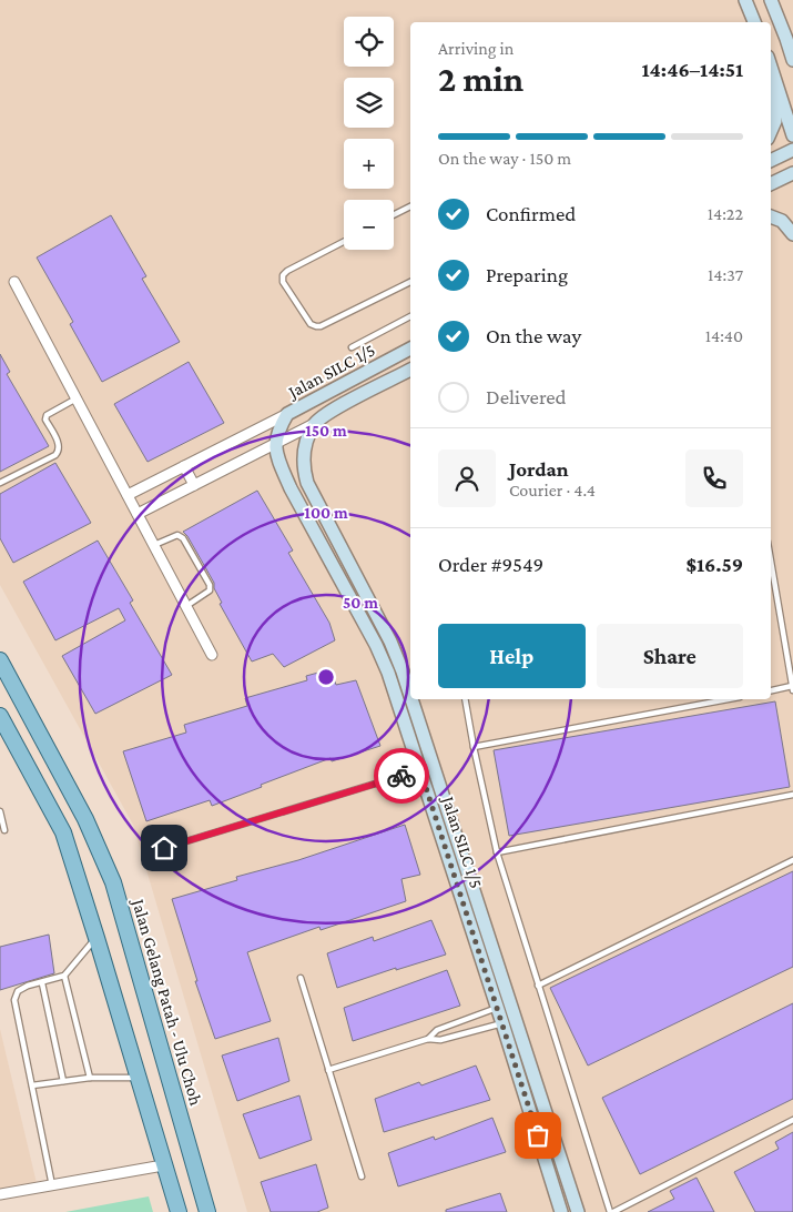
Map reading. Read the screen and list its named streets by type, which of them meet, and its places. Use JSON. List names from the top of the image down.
{
  "streets": {
    "main road": ["Jalan Gelang Patah - Ulu Choh"],
    "street": ["Jalan SILC 1/5"]
  },
  "page": {
    "map_buttons": ["+", "−"],
    "heading": ["2 min", "Arriving in", "14:46–14:51"],
    "panel": [
      "Jordan",
      "Courier · 4.4",
      "Order #9549",
      "$16.59"
    ],
    "bar": "On the way · 150 m",
    "list": [
      ["Confirmed", "14:22"],
      ["Preparing", "14:37"],
      ["On the way", "14:40"],
      "Delivered"
    ],
    "buttons": ["Help", "Share"]
  },
  "rings": ["150 m", "100 m", "50 m"]
}
